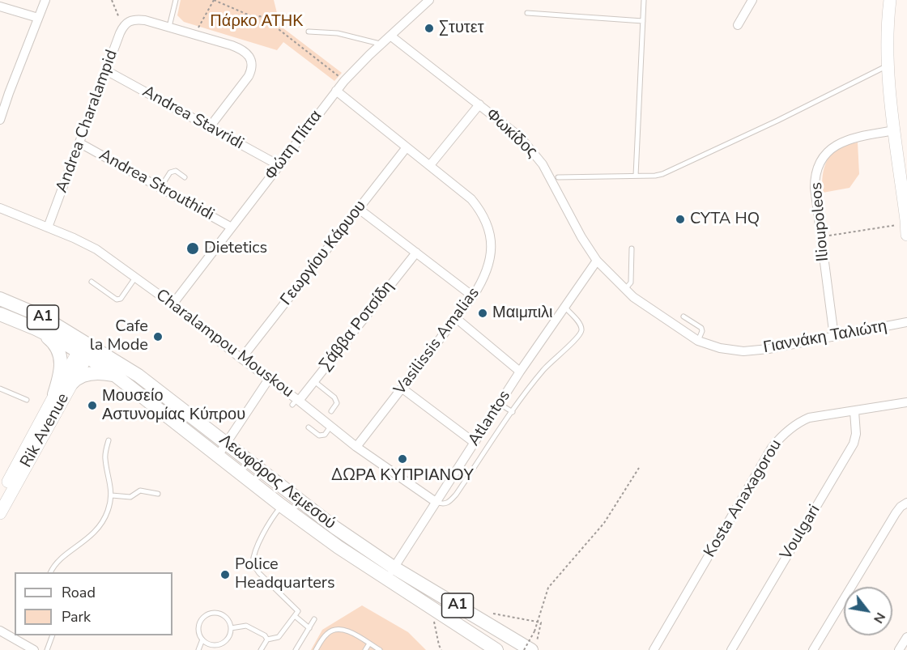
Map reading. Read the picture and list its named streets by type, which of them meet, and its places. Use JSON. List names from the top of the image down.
{
  "streets": {
    "main road": ["A1", "Rik Avenue", "Λεωφόρος Λεμεσού"],
    "street": [
      "Andrea Stavridi",
      "Andrea Charalampid",
      "Φωκίδος",
      "Φώτη Πίττα",
      "Andrea Strouthidi",
      "Ilioupoleos",
      "Γεωργίου Κάρυου",
      "Σάββα Ροτσίδη",
      "Γιαννάκη Ταλιώτη",
      "Vasilissis Amalias",
      "Charalampou Mouskou",
      "Atlantos",
      "Kosta Anaxagorou",
      "Voulgari"
    ]
  },
  "crossings": [
    ["Andrea Stavridi", "Andrea Charalampid"],
    ["Andrea Stavridi", "Φώτη Πίττα"],
    ["Andrea Charalampid", "Andrea Strouthidi"],
    ["Andrea Charalampid", "Charalampou Mouskou"],
    ["Φωκίδος", "Φώτη Πίττα"],
    ["Φωκίδος", "Γιαννάκη Ταλιώτη"],
    ["Φωκίδος", "Atlantos"],
    ["Φώτη Πίττα", "Andrea Strouthidi"],
    ["Φώτη Πίττα", "Vasilissis Amalias"],
    ["Φώτη Πίττα", "Charalampou Mouskou"],
    ["Ilioupoleos", "Γιαννάκη Ταλιώτη"],
    ["Γεωργίου Κάρυου", "Vasilissis Amalias"],
    ["Γεωργίου Κάρυου", "Charalampou Mouskou"],
    ["Σάββα Ροτσίδη", "Charalampou Mouskou"],
    ["Vasilissis Amalias", "Charalampou Mouskou"],
    ["Charalampou Mouskou", "Atlantos"],
    ["Atlantos", "Λεωφόρος Λεμεσού"],
    ["Rik Avenue", "Λεωφόρος Λεμεσού"],
    ["Kosta Anaxagorou", "Voulgari"]
  ],
  "parks": ["Πάρκο ΑΤΗΚ"],
  "places": [
    "Στυτετ",
    "CYTA HQ",
    "Dietetics",
    "Μαιμπιλι",
    "Cafe la Mode",
    "Μουσείο Αστυνομίας Κύπρου",
    "ΔΩΡΑ ΚΥΠΡΙΑΝΟΥ",
    "Police Headquarters"
  ],
  "legend": ["Road", "Park"],
  "north": "bottom right"
}
